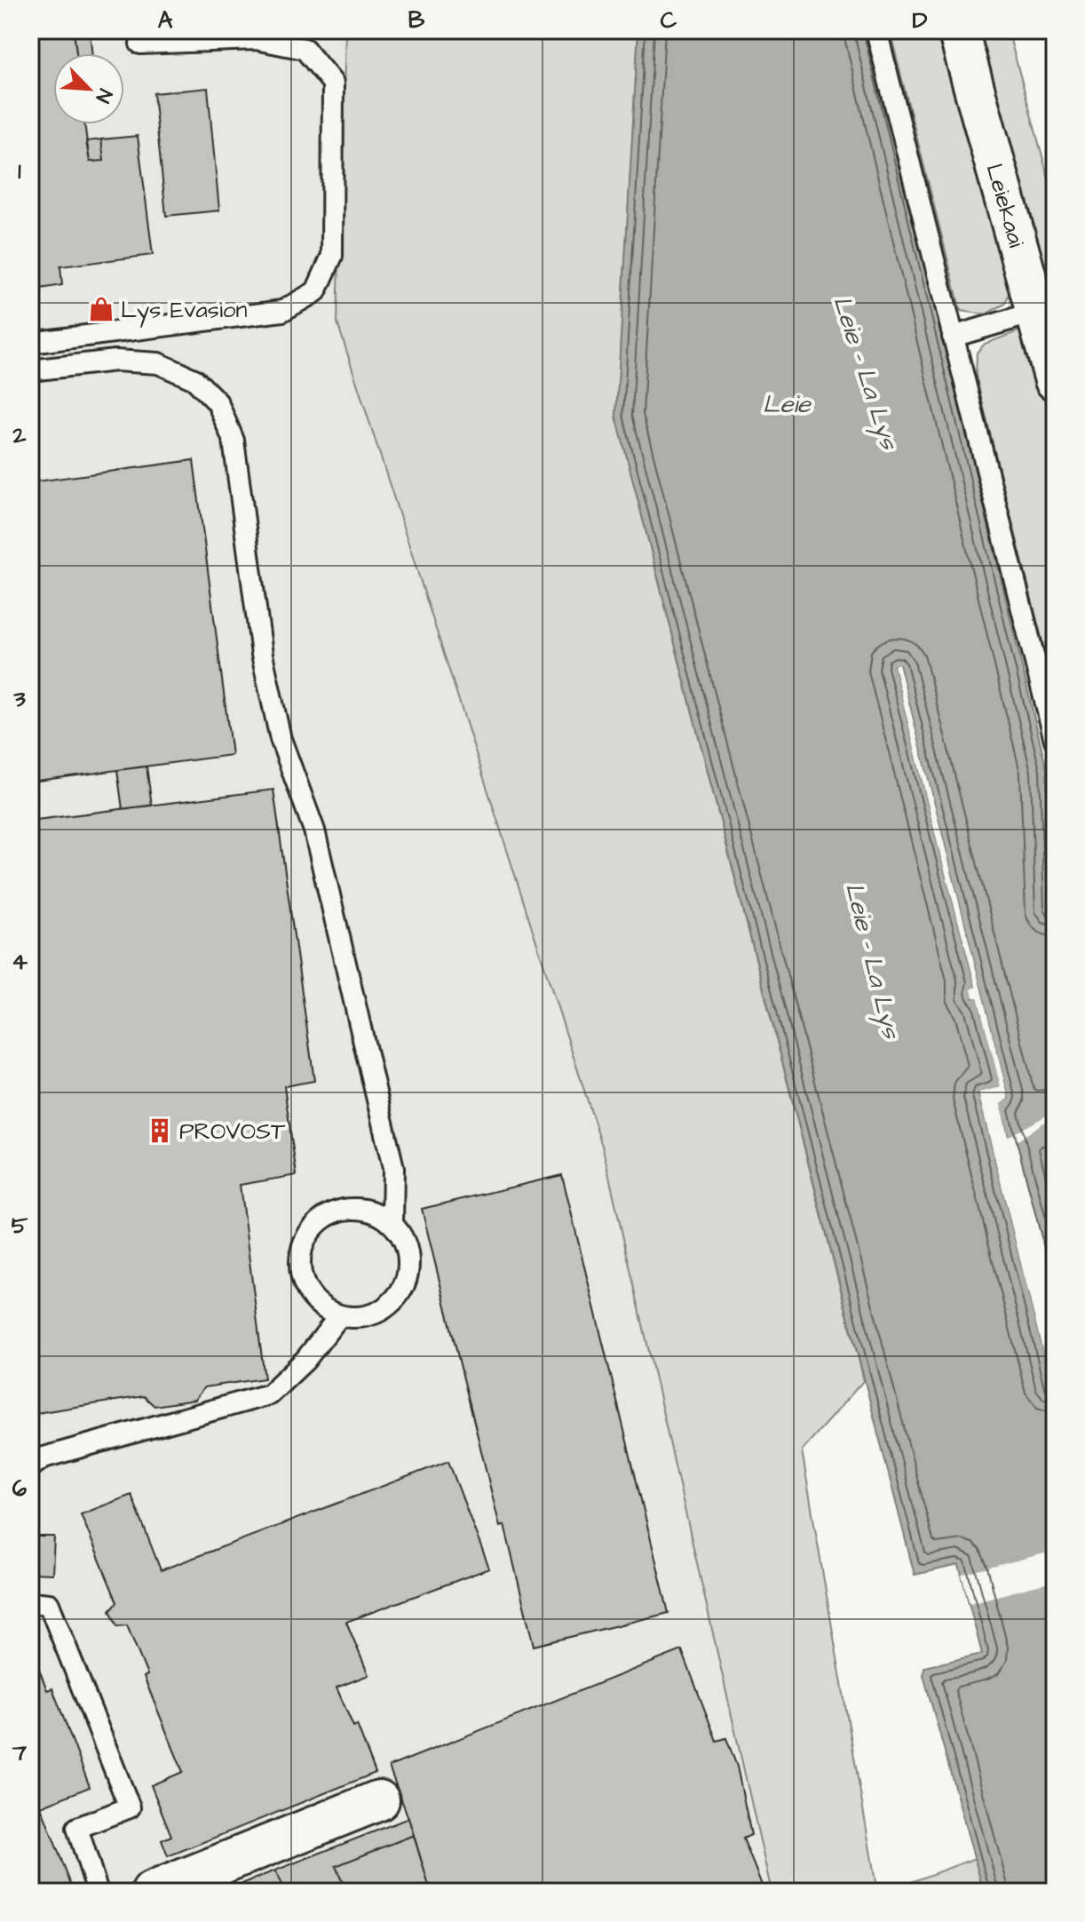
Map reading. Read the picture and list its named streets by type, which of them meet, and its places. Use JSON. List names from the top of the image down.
{
  "streets": {
    "street": ["Leiekaai"]
  },
  "water": ["Leie - La Lys", "Leie"],
  "places": {
    "shop": ["Lys Evasion"],
    "building": ["PROVOST"]
  },
  "north": "bottom right",
  "grid": {
    "columns": [
      "A",
      "B",
      "C",
      "D"
    ],
    "rows": [
      "1",
      "2",
      "3",
      "4",
      "5",
      "6",
      "7"
    ]
  }
}
